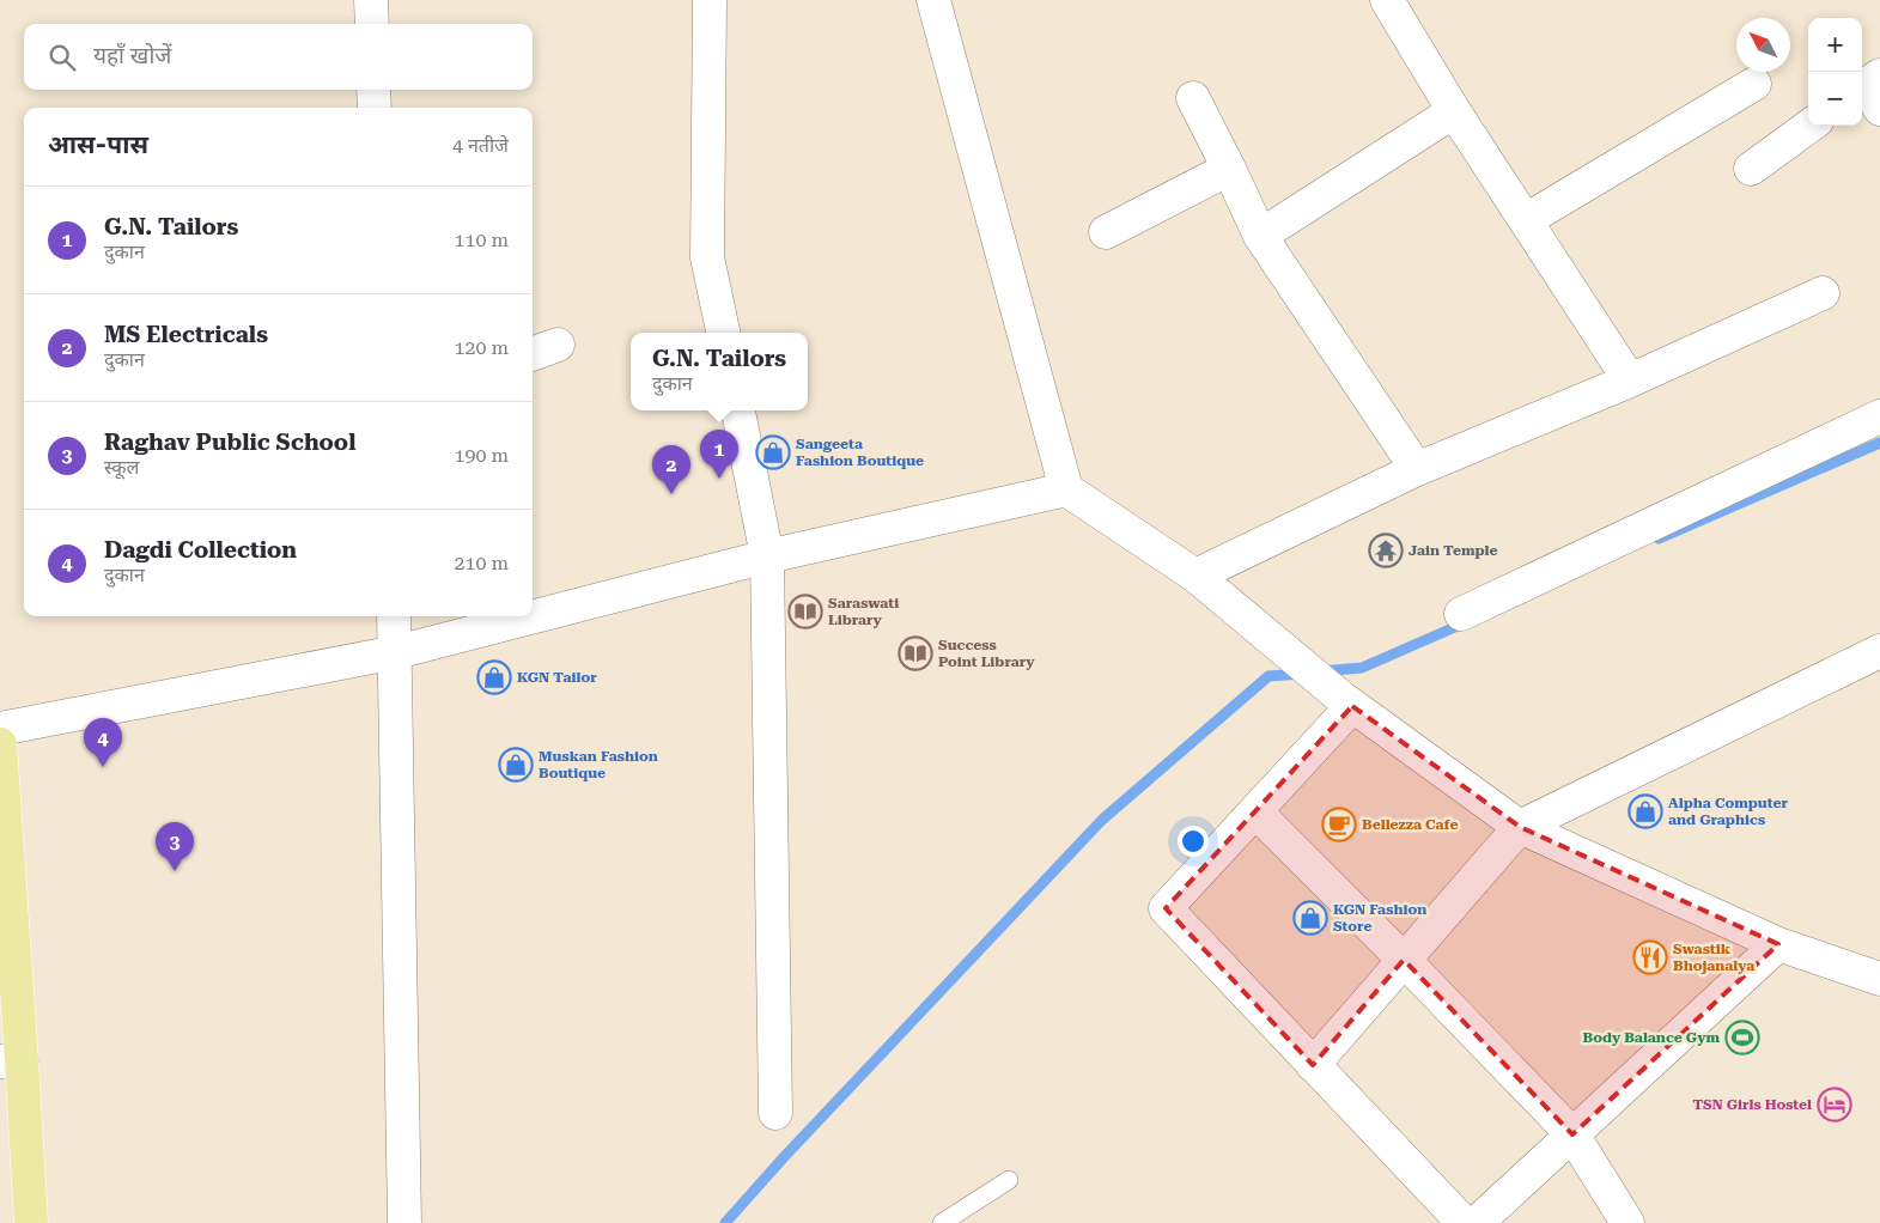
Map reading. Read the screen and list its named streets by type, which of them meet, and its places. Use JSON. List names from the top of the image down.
{
  "places": {
    "shop": [
      "Sangeeta Fashion Boutique",
      "KGN Tailor",
      "Muskan Fashion Boutique",
      "Alpha Computer and Graphics",
      "KGN Fashion Store"
    ],
    "temple": ["Jain Temple"],
    "library": ["Saraswati Library", "Success Point Library"],
    "cafe": ["Bellezza Cafe"],
    "restaurant": ["Swastik Bhojanalya"],
    "sports": ["Body Balance Gym"],
    "hotel": ["TSN Girls Hostel"]
  },
  "north": "top left",
  "page": {
    "map_buttons": ["+", "−"],
    "search": "यहाँ खोजें",
    "heading": ["आस-पास", "4 नतीजे"],
    "list": [
      {
        "mark": "1",
        "name": "G.N. Tailors",
        "note": "दुकान",
        "value": "110 m"
      },
      {
        "mark": "2",
        "name": "MS Electricals",
        "note": "दुकान",
        "value": "120 m"
      },
      {
        "mark": "3",
        "name": "Raghav Public School",
        "note": "स्कूल",
        "value": "190 m"
      },
      {
        "mark": "4",
        "name": "Dagdi Collection",
        "note": "दुकान",
        "value": "210 m"
      }
    ],
    "popup": ["G.N. Tailors", "दुकान"],
    "pins": [
      "1",
      "2",
      "4",
      "3"
    ]
  }
}
